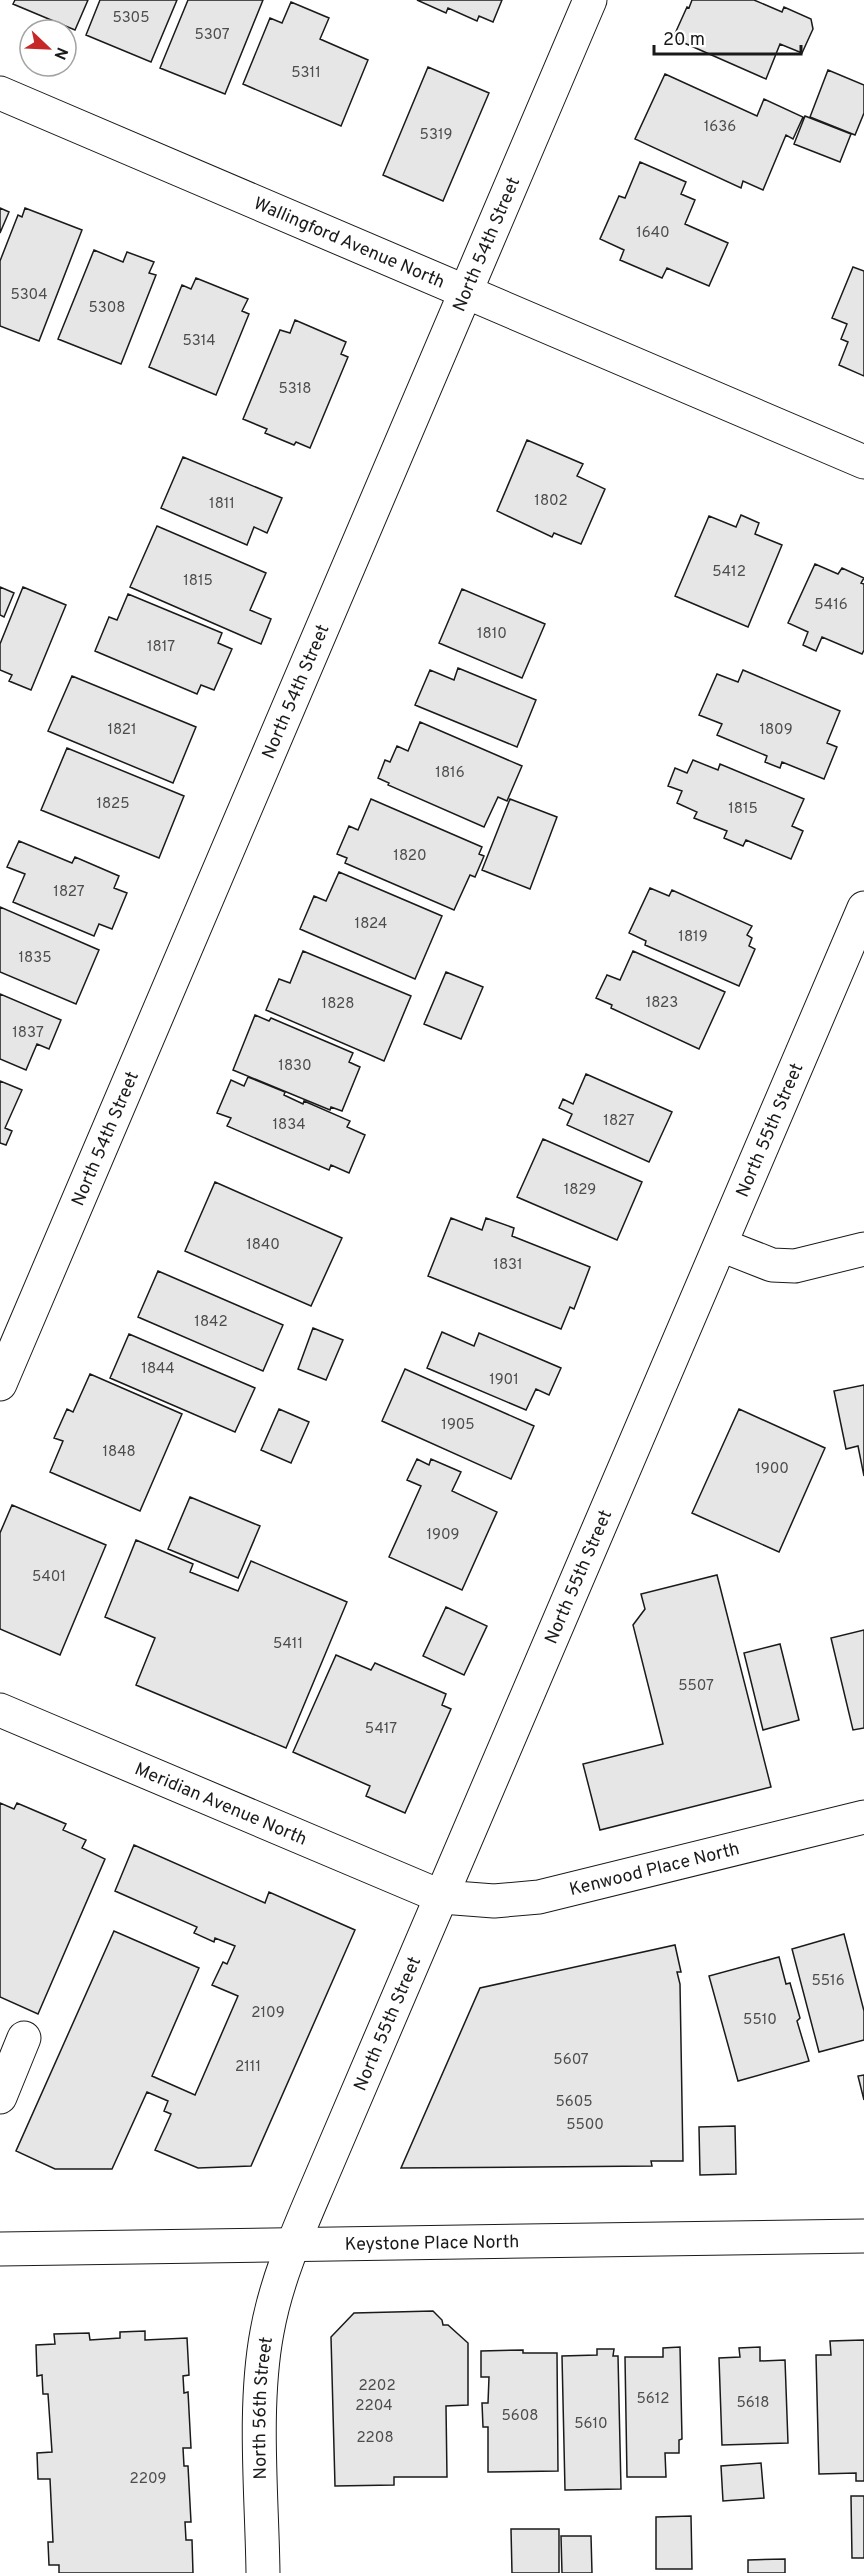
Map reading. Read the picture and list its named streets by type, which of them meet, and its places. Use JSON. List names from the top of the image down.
{
  "streets": {
    "street": [
      "Wallingford Avenue North",
      "North 54th Street",
      "North 55th Street",
      "Meridian Avenue North",
      "Kenwood Place North",
      "Keystone Place North",
      "North 56th Street"
    ]
  },
  "crossings": [
    ["Wallingford Avenue North", "North 54th Street"],
    ["North 55th Street", "Meridian Avenue North"],
    ["North 55th Street", "Kenwood Place North"],
    ["North 55th Street", "Keystone Place North"],
    ["North 55th Street", "North 56th Street"],
    ["Meridian Avenue North", "Kenwood Place North"],
    ["Keystone Place North", "North 56th Street"]
  ],
  "house_numbers": [
    "5305",
    "5307",
    "5311",
    "1636",
    "5319",
    "1640",
    "5304",
    "5308",
    "5314",
    "5318",
    "1802",
    "1811",
    "5412",
    "1815",
    "5416",
    "1810",
    "1817",
    "1821",
    "1809",
    "1816",
    "1825",
    "1815",
    "1820",
    "1827",
    "1824",
    "1819",
    "1835",
    "1823",
    "1828",
    "1837",
    "1830",
    "1827",
    "1834",
    "1829",
    "1840",
    "1831",
    "1842",
    "1844",
    "1901",
    "1905",
    "1848",
    "1900",
    "1909",
    "5401",
    "5411",
    "5507",
    "5417",
    "5516",
    "2109",
    "5510",
    "5607",
    "2111",
    "5605",
    "5500",
    "2202",
    "5612",
    "5618",
    "2204",
    "5608",
    "5610",
    "2208",
    "2209"
  ],
  "scale_bar": "20 m",
  "north": "bottom right"
}
